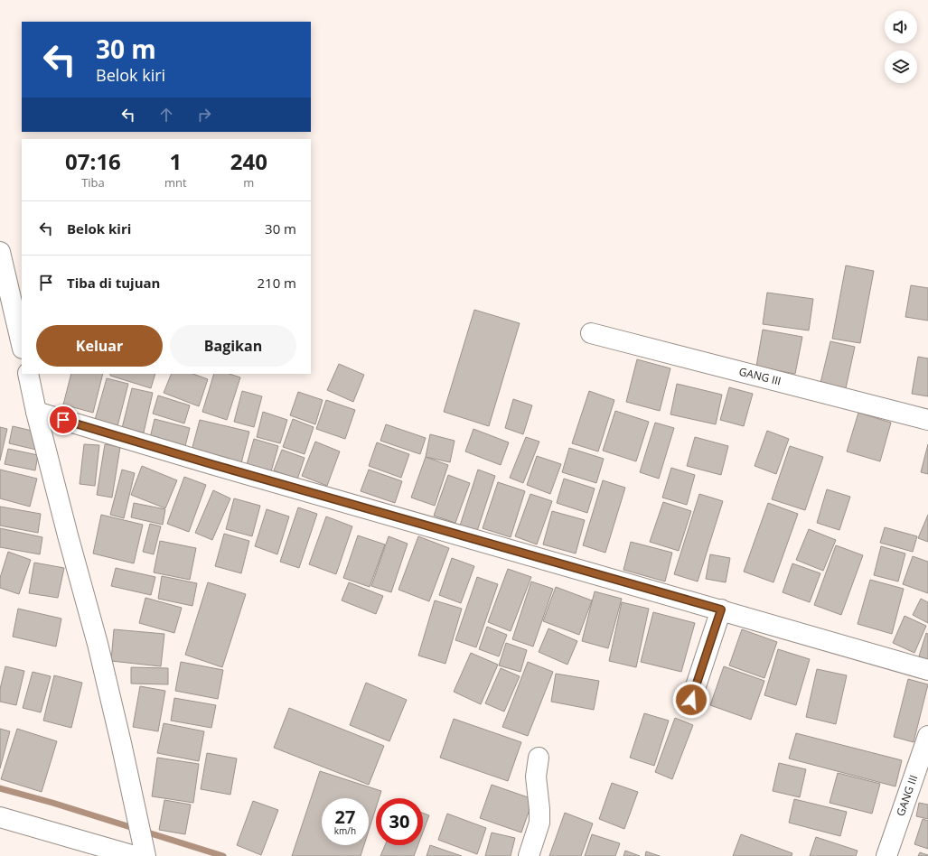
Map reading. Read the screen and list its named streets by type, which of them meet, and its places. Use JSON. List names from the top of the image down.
{
  "streets": {
    "street": ["GANG III"]
  },
  "page": {
    "turn": ["30 m", "Belok kiri"],
    "eta": [
      "07:16",
      "Tiba",
      "1",
      "mnt",
      "240",
      "m"
    ],
    "list": [
      {
        "name": "Belok kiri",
        "value": "30 m"
      },
      {
        "name": "Tiba di tujuan",
        "value": "210 m"
      }
    ],
    "buttons": ["Keluar", "Bagikan"],
    "speed": "27 km/h",
    "limit": "30"
  }
}
